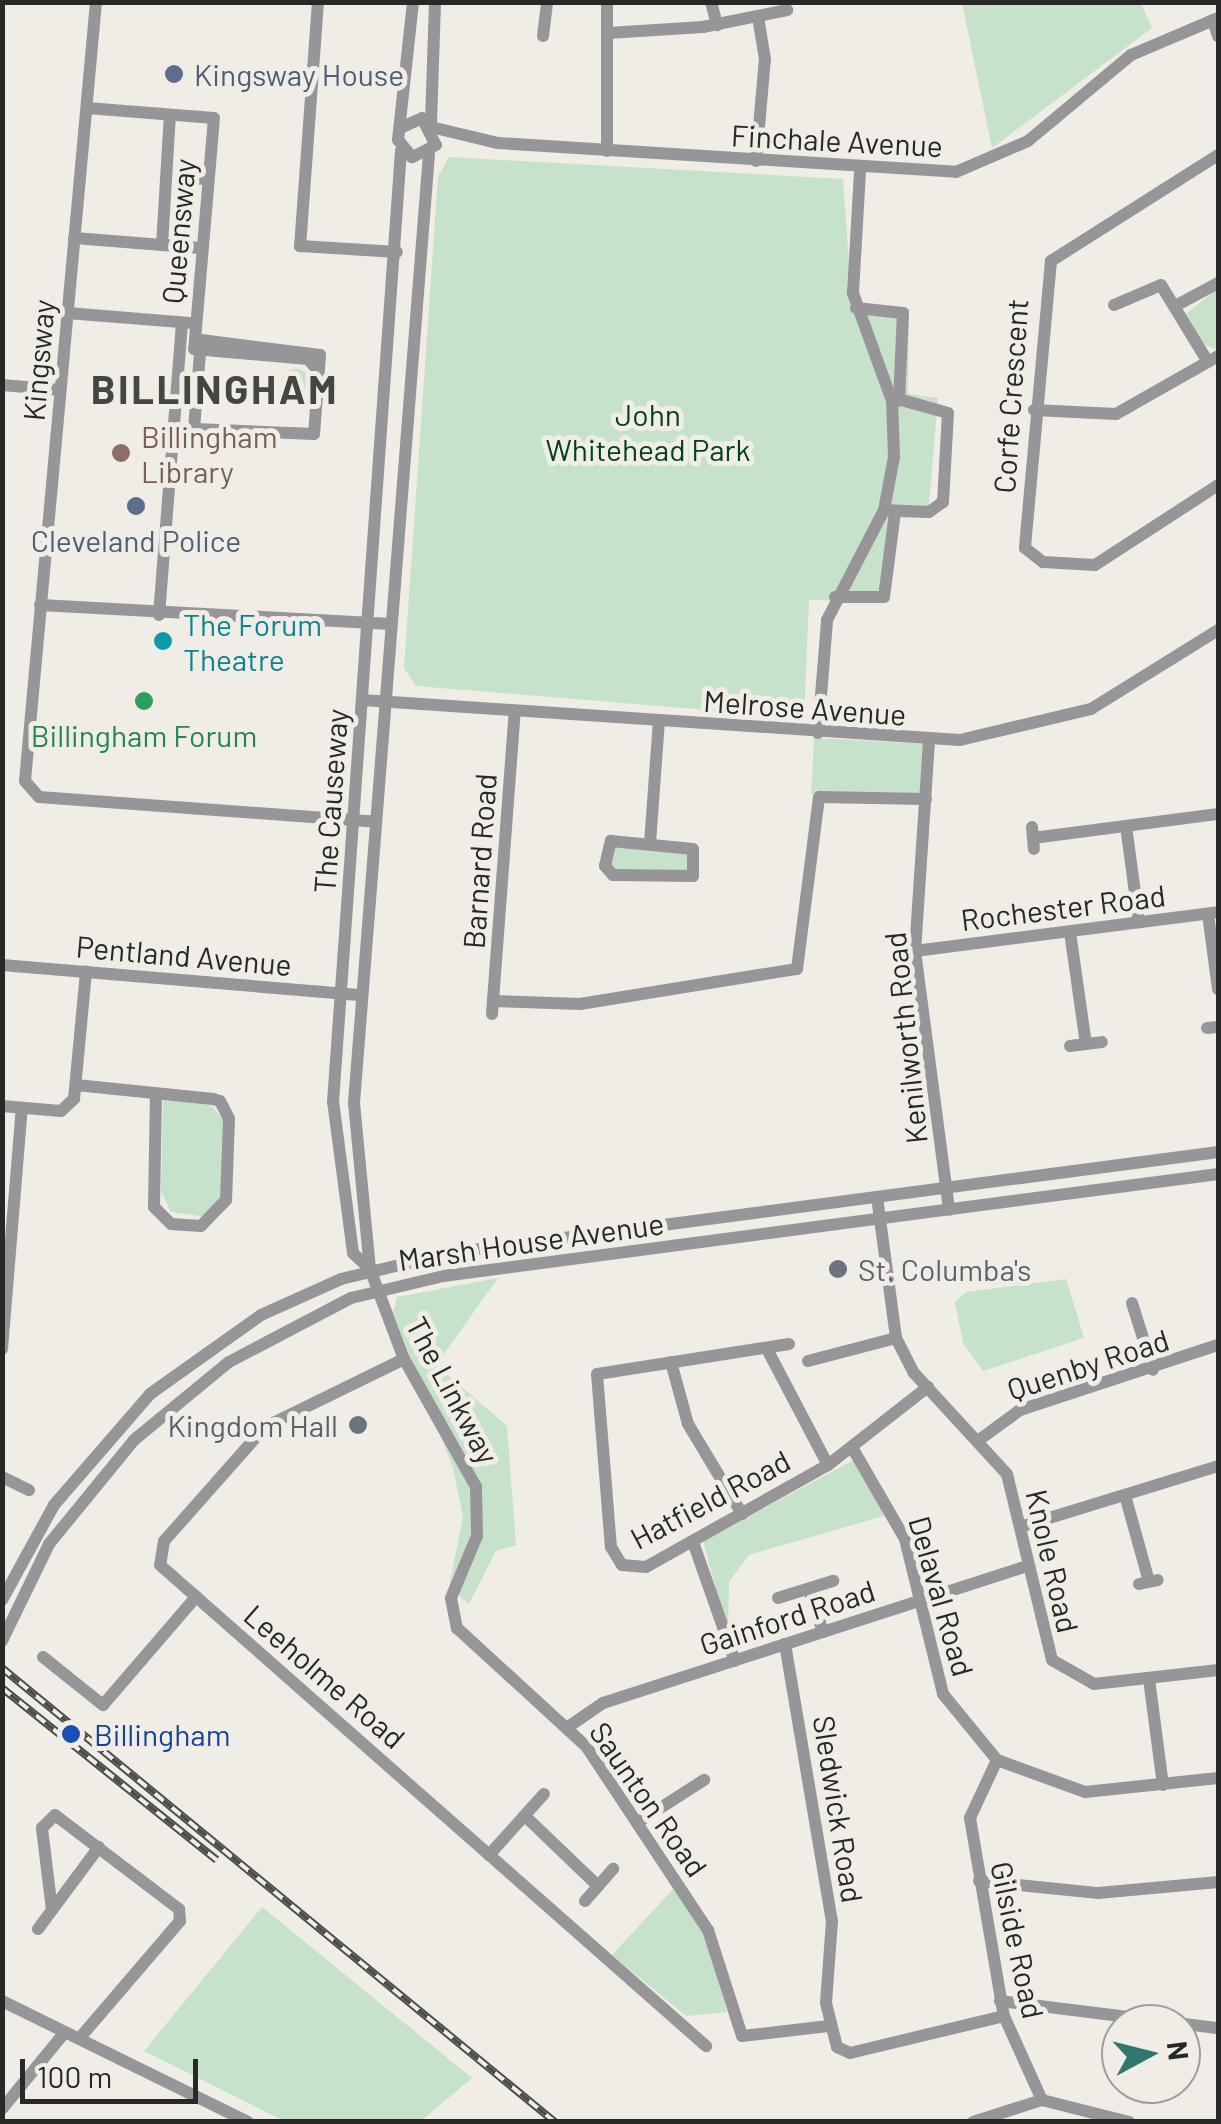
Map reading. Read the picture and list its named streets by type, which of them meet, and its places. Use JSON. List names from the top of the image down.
{
  "streets": {
    "street": [
      "Finchale Avenue",
      "Queensway",
      "Kingsway",
      "Corfe Crescent",
      "Melrose Avenue",
      "The Causeway",
      "Barnard Road",
      "Rochester Road",
      "Pentland Avenue",
      "Kenilworth Road",
      "Marsh House Avenue",
      "Quenby Road",
      "The Linkway",
      "Hatfield Road",
      "Knole Road",
      "Delaval Road",
      "Gainford Road",
      "Leeholme Road",
      "Saunton Road",
      "Sledwick Road",
      "Gilside Road"
    ]
  },
  "crossings": [
    ["Finchale Avenue", "The Causeway"],
    ["Kingsway", "The Causeway"],
    ["Melrose Avenue", "The Causeway"],
    ["Melrose Avenue", "Barnard Road"],
    ["Melrose Avenue", "Kenilworth Road"],
    ["The Causeway", "Pentland Avenue"],
    ["The Causeway", "Marsh House Avenue"],
    ["The Causeway", "The Linkway"],
    ["Barnard Road", "Kenilworth Road"],
    ["Rochester Road", "Kenilworth Road"],
    ["Kenilworth Road", "Marsh House Avenue"],
    ["Marsh House Avenue", "The Linkway"],
    ["Marsh House Avenue", "Knole Road"],
    ["Quenby Road", "Knole Road"],
    ["The Linkway", "Leeholme Road"],
    ["The Linkway", "Saunton Road"],
    ["Hatfield Road", "Knole Road"],
    ["Hatfield Road", "Delaval Road"],
    ["Knole Road", "Gainford Road"],
    ["Delaval Road", "Gainford Road"],
    ["Delaval Road", "Gilside Road"],
    ["Gainford Road", "Saunton Road"],
    ["Gainford Road", "Sledwick Road"],
    ["Saunton Road", "Sledwick Road"]
  ],
  "districts": ["BILLINGHAM"],
  "parks": ["John Whitehead Park"],
  "places": [
    "Kingsway House",
    "Billingham Library",
    "Cleveland Police",
    "The Forum Theatre",
    "Billingham Forum",
    "St. Columba's",
    "Kingdom Hall",
    "Billingham"
  ],
  "scale_bar": "100 m",
  "north": "right"
}
